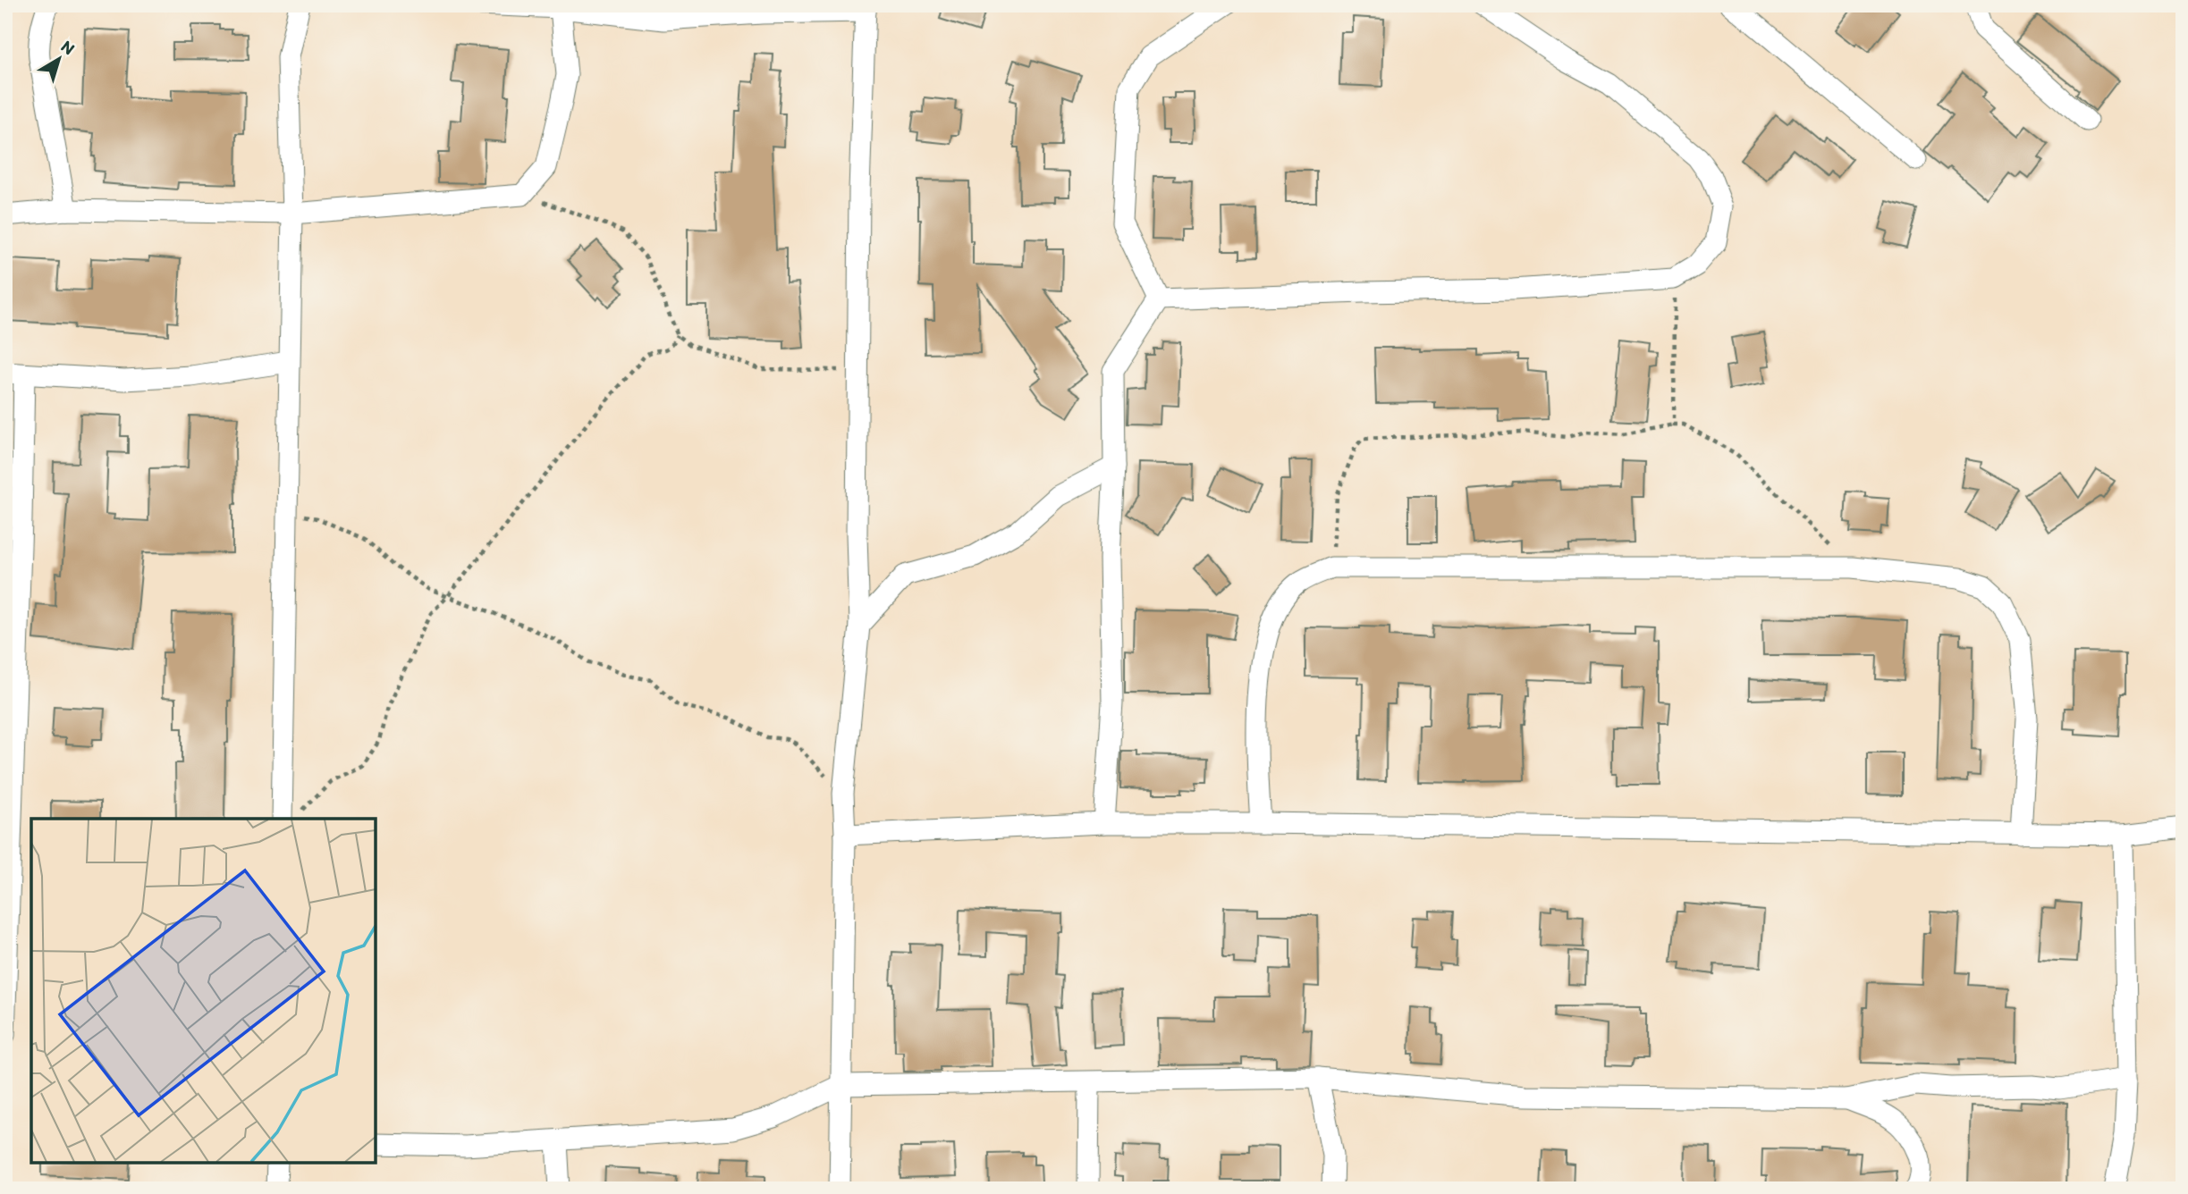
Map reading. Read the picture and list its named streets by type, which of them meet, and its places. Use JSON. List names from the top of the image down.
{
  "north": "top right"
}
